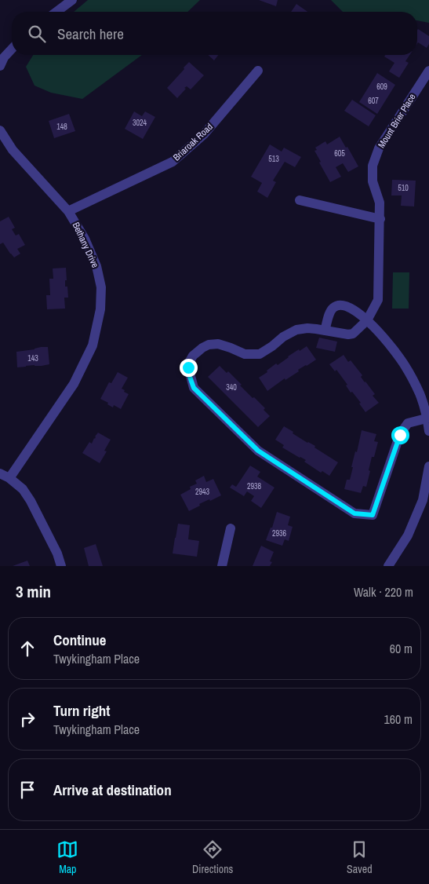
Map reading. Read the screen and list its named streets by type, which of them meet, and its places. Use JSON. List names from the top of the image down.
{
  "streets": {
    "street": ["Mount Brier Place", "Briaroak Road", "Bethany Drive"]
  },
  "crossings": [
    ["Briaroak Road", "Bethany Drive"]
  ],
  "house_numbers": [
    "609",
    "607",
    "3024",
    "148",
    "605",
    "513",
    "510",
    "143",
    "340",
    "2938",
    "2943",
    "2936"
  ],
  "page": {
    "search": "Search here",
    "heading": ["3 min", "Walk · 220 m"],
    "list": [
      ["Continue", "Twykingham Place", "60 m"],
      ["Turn right", "Twykingham Place", "160 m"],
      "Arrive at destination"
    ],
    "nav": ["Map", "Directions", "Saved"]
  }
}
